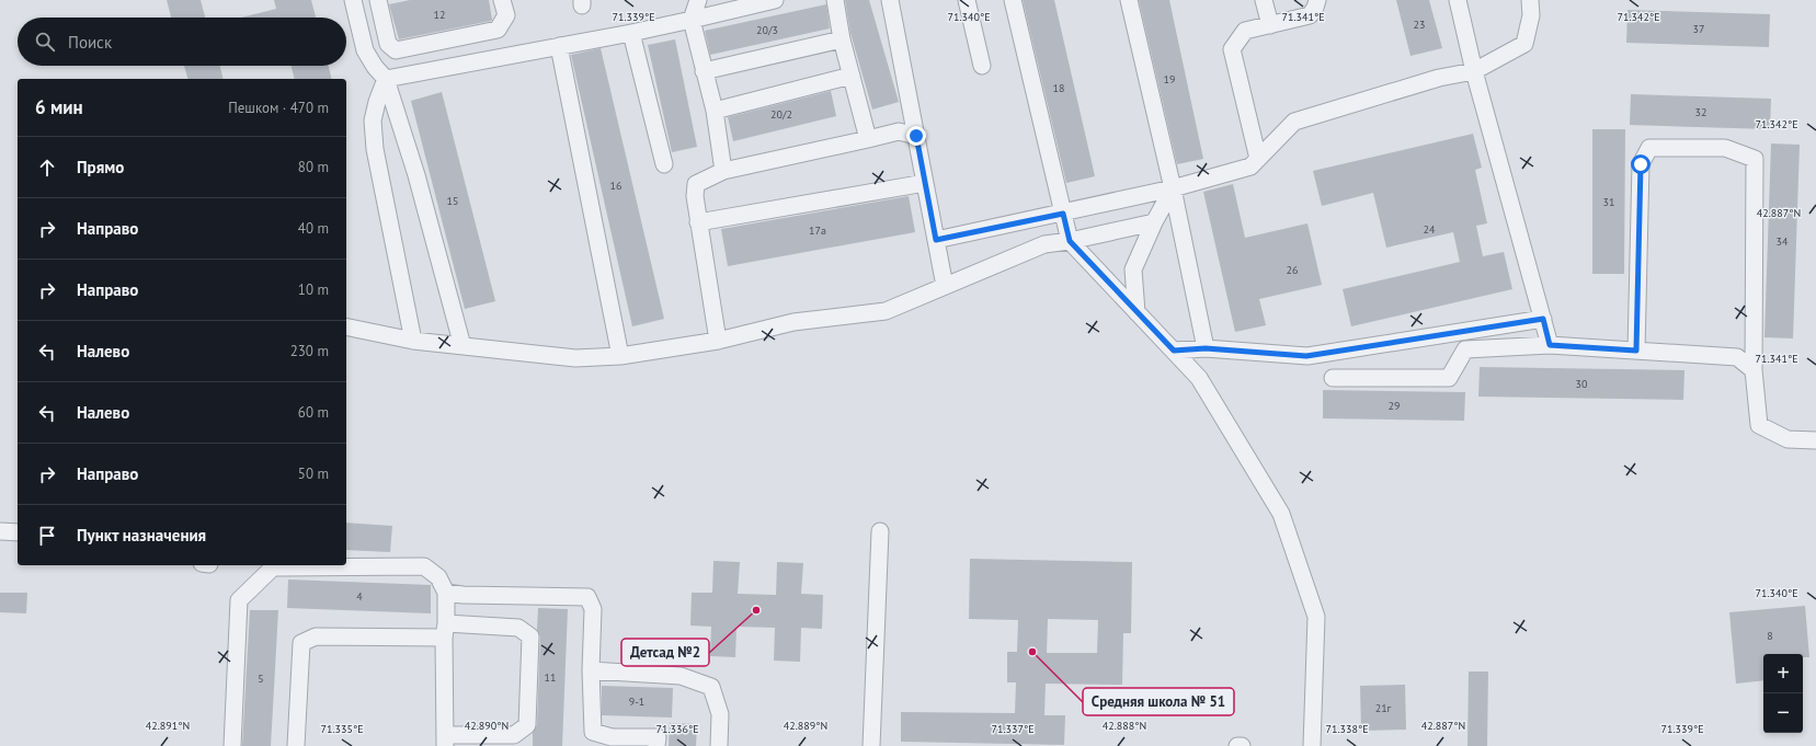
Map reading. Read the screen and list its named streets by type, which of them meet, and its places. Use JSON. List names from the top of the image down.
{
  "places": ["Детсад №2", "Средняя школа № 51"],
  "house_numbers": [
    "12",
    "23",
    "37",
    "20/3",
    "19",
    "18",
    "32",
    "20/2",
    "16",
    "15",
    "31",
    "24",
    "17а",
    "34",
    "26",
    "30",
    "29",
    "4",
    "8",
    "11",
    "5",
    "9-1",
    "21г"
  ],
  "page": {
    "search": "Поиск",
    "heading": ["6 мин", "Пешком · 470 m"],
    "list": [
      ["Прямо", "80 m"],
      ["Направо", "40 m"],
      ["Направо", "10 m"],
      ["Налево", "230 m"],
      ["Налево", "60 m"],
      ["Направо", "50 m"],
      "Пункт назначения"
    ],
    "map_buttons": ["+", "−"]
  },
  "coordinates": [
    "71.339°E",
    "71.340°E",
    "71.341°E",
    "71.342°E",
    "42.887°N",
    "42.891°N",
    "42.890°N",
    "42.889°N",
    "42.888°N",
    "71.335°E",
    "71.336°E",
    "71.337°E",
    "71.338°E"
  ]
}
